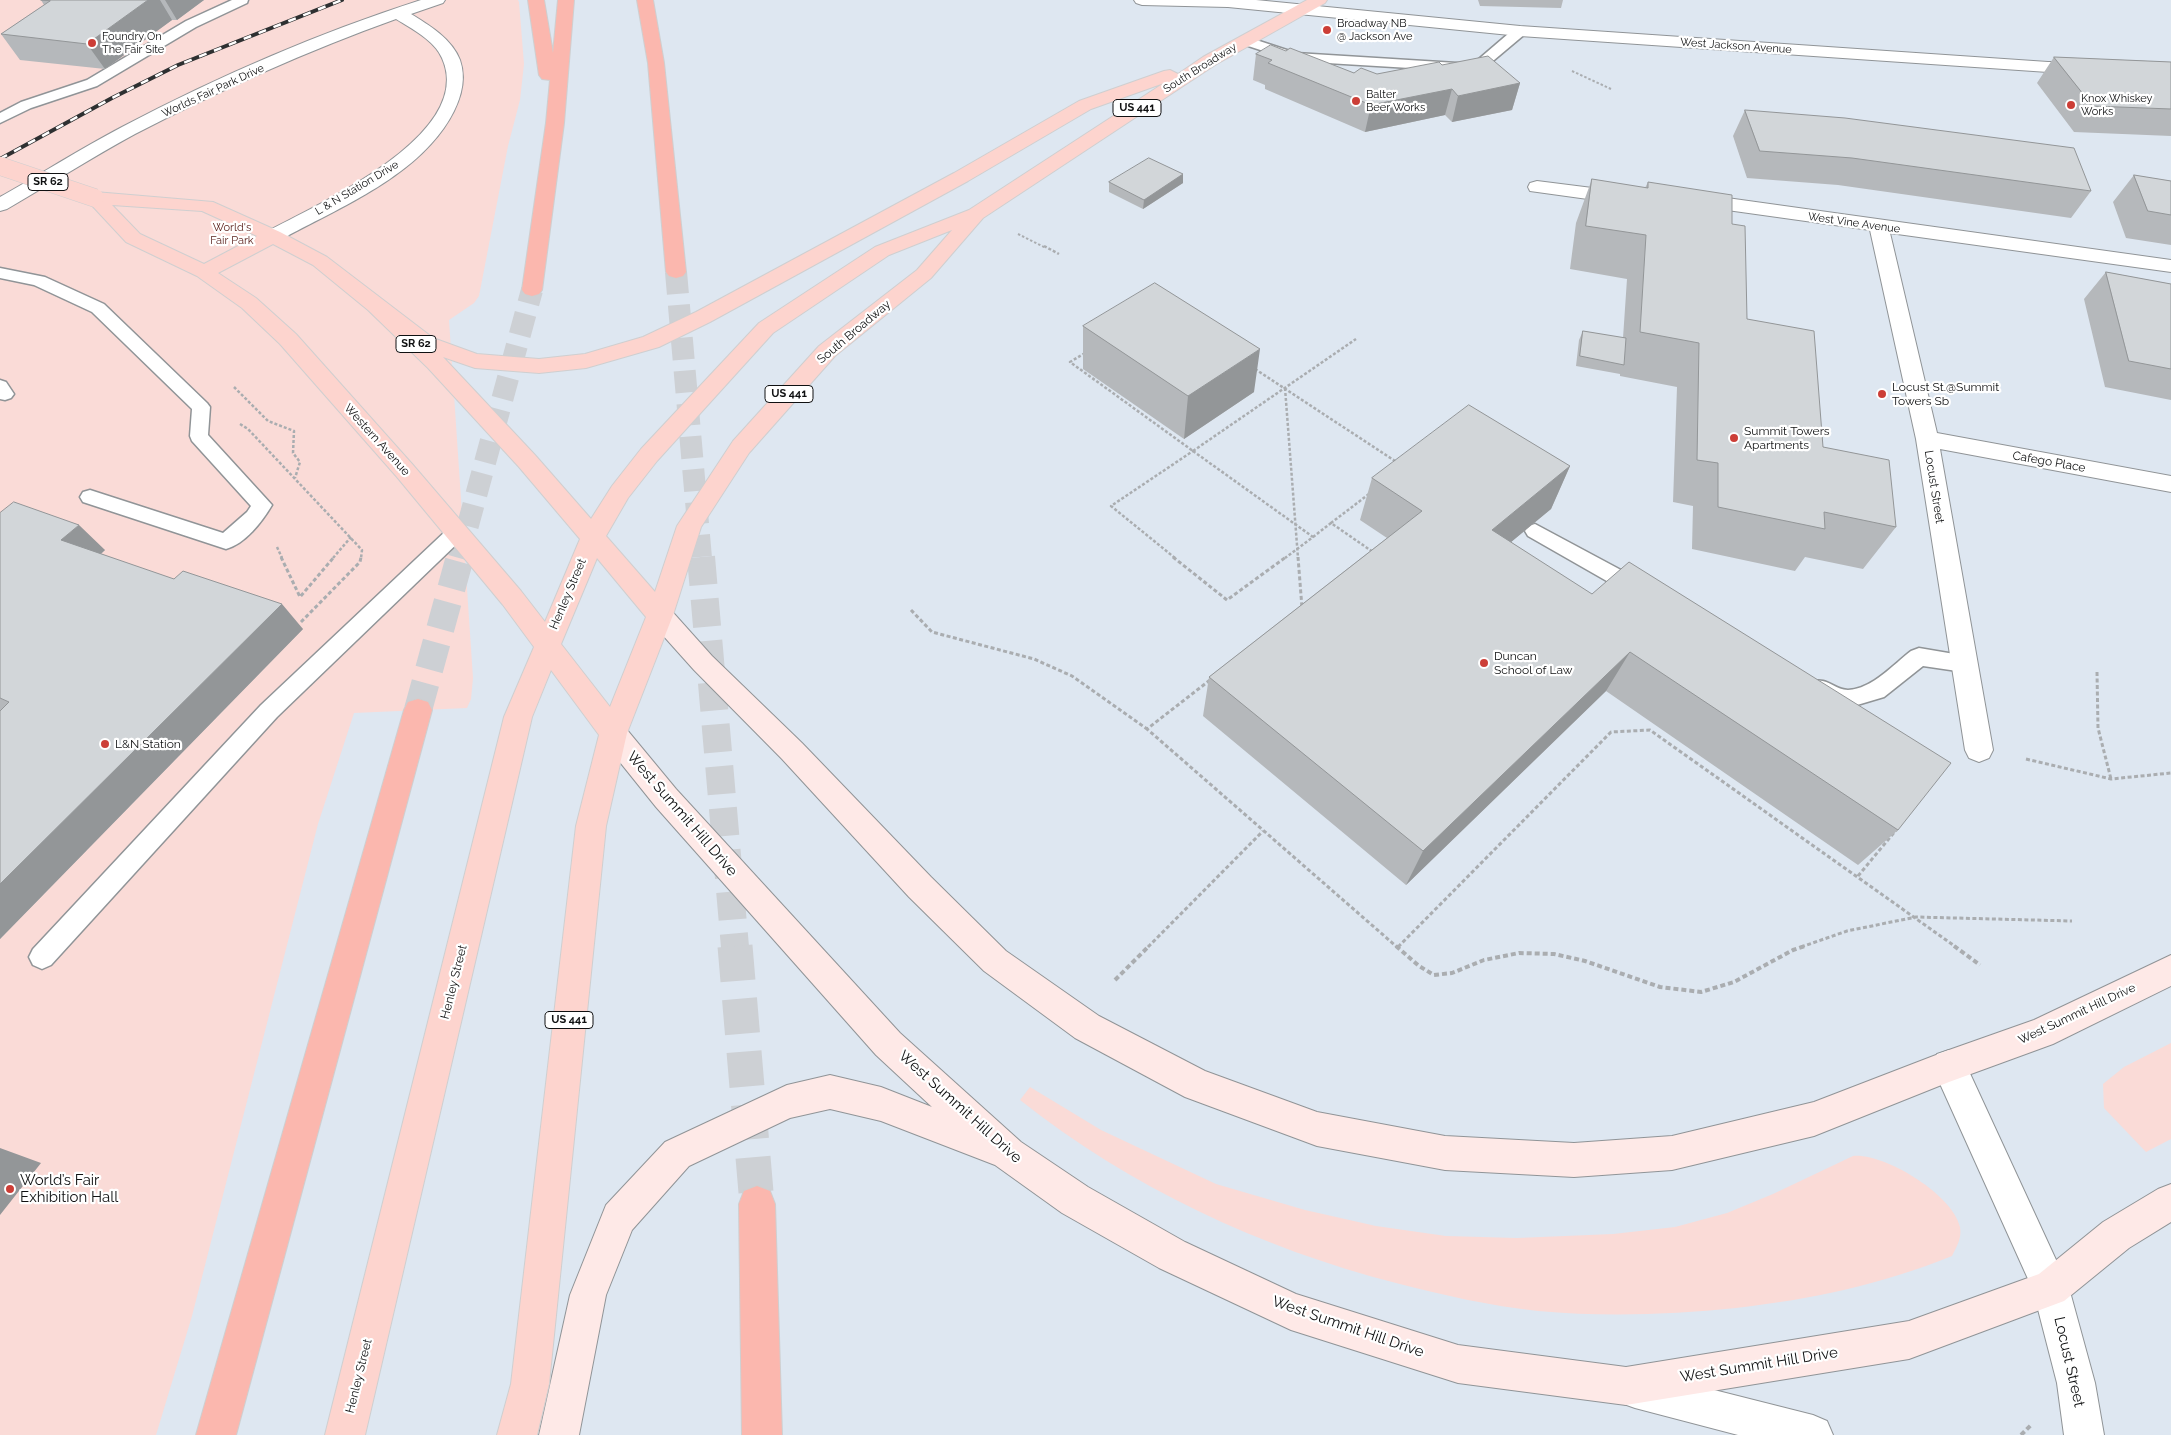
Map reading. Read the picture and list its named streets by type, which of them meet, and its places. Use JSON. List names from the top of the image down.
{
  "streets": {
    "main road": [
      "South Broadway",
      "US 441",
      "SR 62",
      "Western Avenue",
      "Henley Street",
      "West Summit Hill Drive"
    ],
    "street": [
      "West Jackson Avenue",
      "Worlds Fair Park Drive",
      "L & N Station Drive",
      "West Vine Avenue",
      "Cafego Place",
      "Locust Street"
    ]
  },
  "crossings": [
    ["West Jackson Avenue", "South Broadway"],
    ["West Jackson Avenue", "US 441"],
    ["South Broadway", "US 441"],
    ["South Broadway", "Western Avenue"],
    ["South Broadway", "Henley Street"],
    ["South Broadway", "West Summit Hill Drive"],
    ["Worlds Fair Park Drive", "L & N Station Drive"],
    ["US 441", "Western Avenue"],
    ["US 441", "West Summit Hill Drive"],
    ["L & N Station Drive", "Western Avenue"],
    ["West Vine Avenue", "Locust Street"],
    ["Western Avenue", "Henley Street"],
    ["Western Avenue", "West Summit Hill Drive"],
    ["Cafego Place", "Locust Street"],
    ["Locust Street", "West Summit Hill Drive"]
  ],
  "parks": ["World's Fair Park"],
  "places": [
    "Broadway NB @ Jackson Ave",
    "Foundry On The Fair Site",
    "Balter Beer Works",
    "Knox Whiskey Works",
    "Locust St.@Summit Towers Sb",
    "Summit Towers Apartments",
    "Duncan School of Law",
    "L&N Station",
    "World’s Fair Exhibition Hall"
  ]
}
